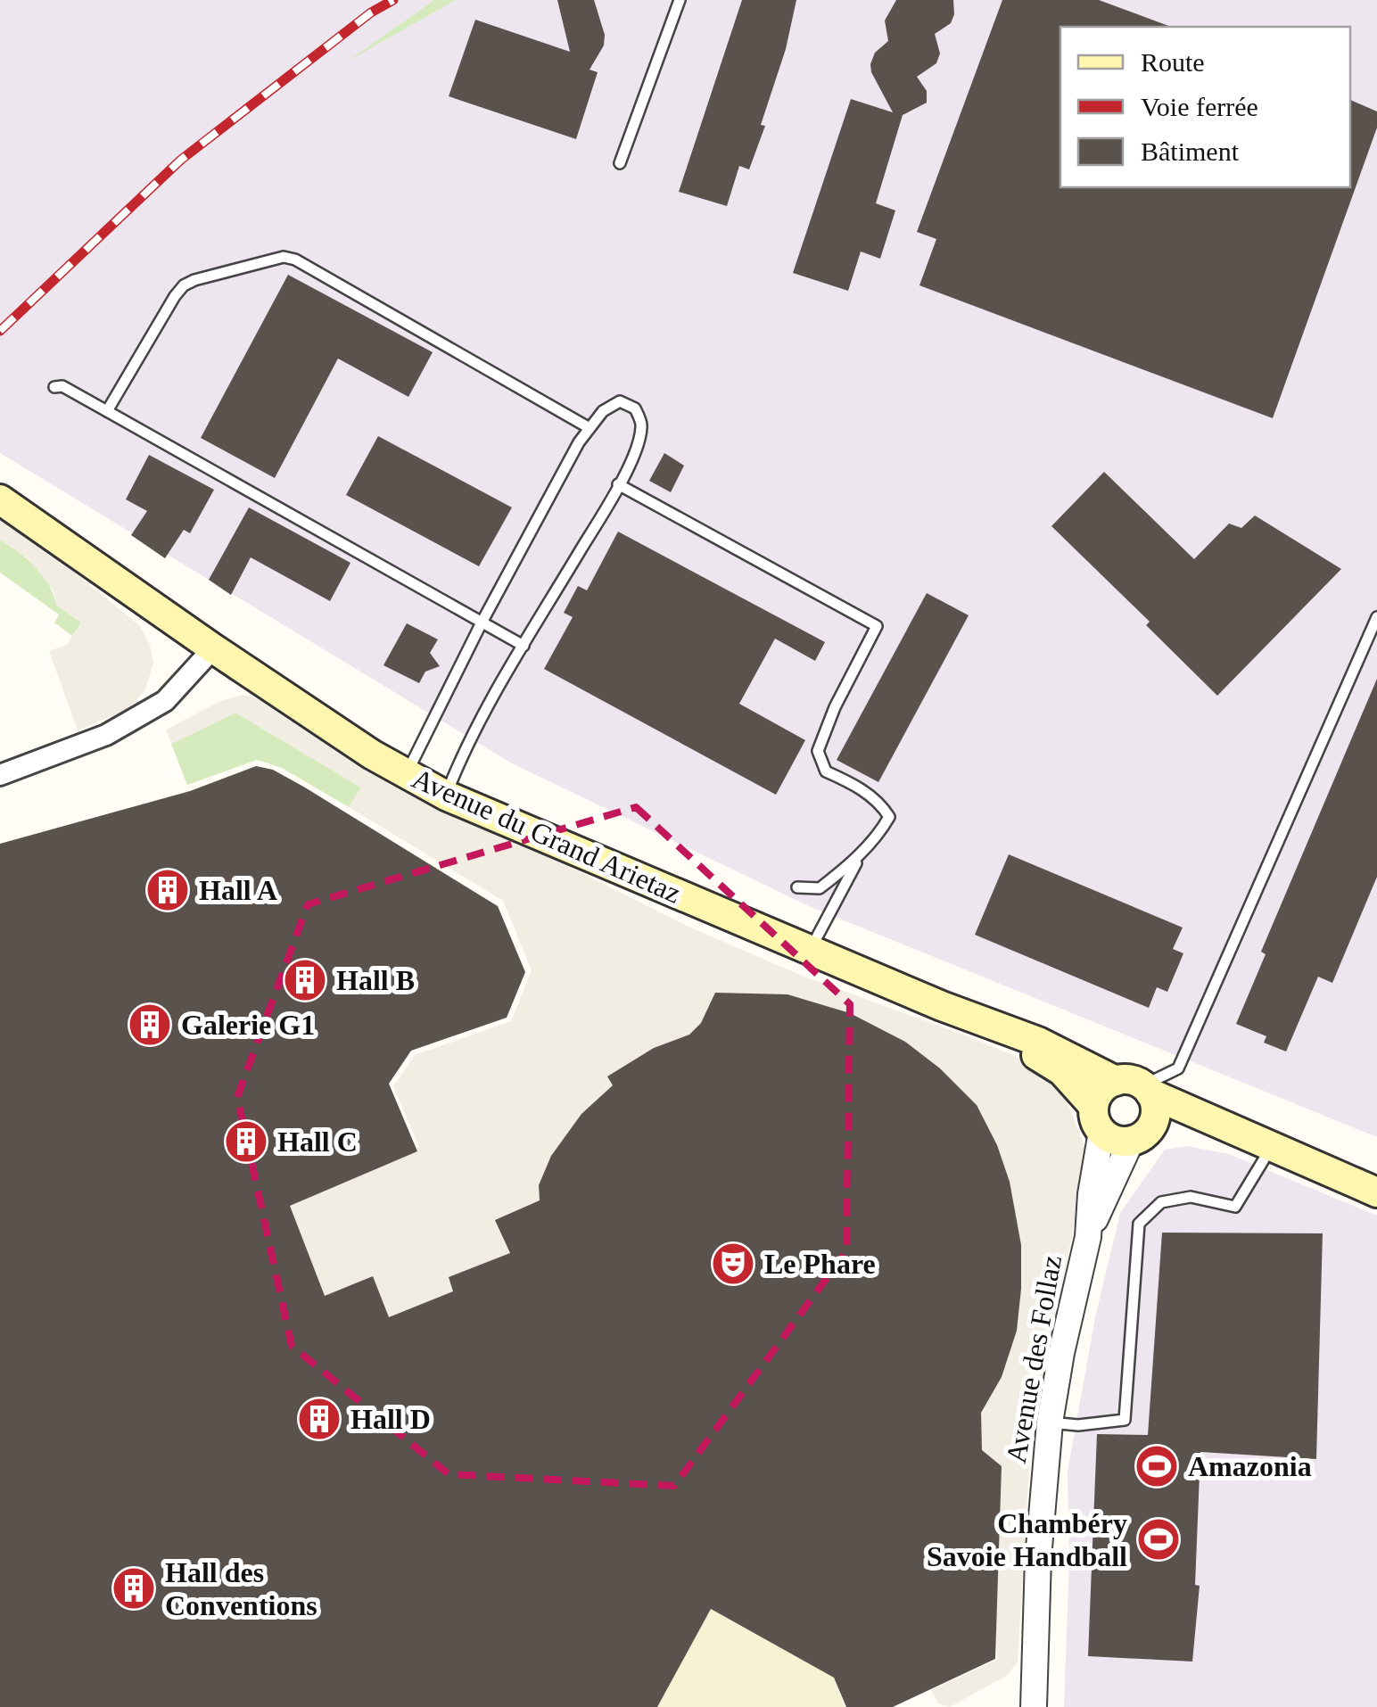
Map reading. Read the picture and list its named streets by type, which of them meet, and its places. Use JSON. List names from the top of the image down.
{
  "streets": {
    "main road": ["Avenue du Grand Arietaz"],
    "street": ["Avenue des Follaz"]
  },
  "crossings": [
    ["Avenue du Grand Arietaz", "Avenue des Follaz"]
  ],
  "places": {
    "building": [
      "Hall A",
      "Hall B",
      "Galerie G1",
      "Hall C",
      "Hall D",
      "Hall des Conventions"
    ],
    "theatre": ["Le Phare"],
    "sports": ["Amazonia", "Chambéry Savoie Handball"]
  },
  "legend": ["Route", "Voie ferrée", "Bâtiment"]
}
